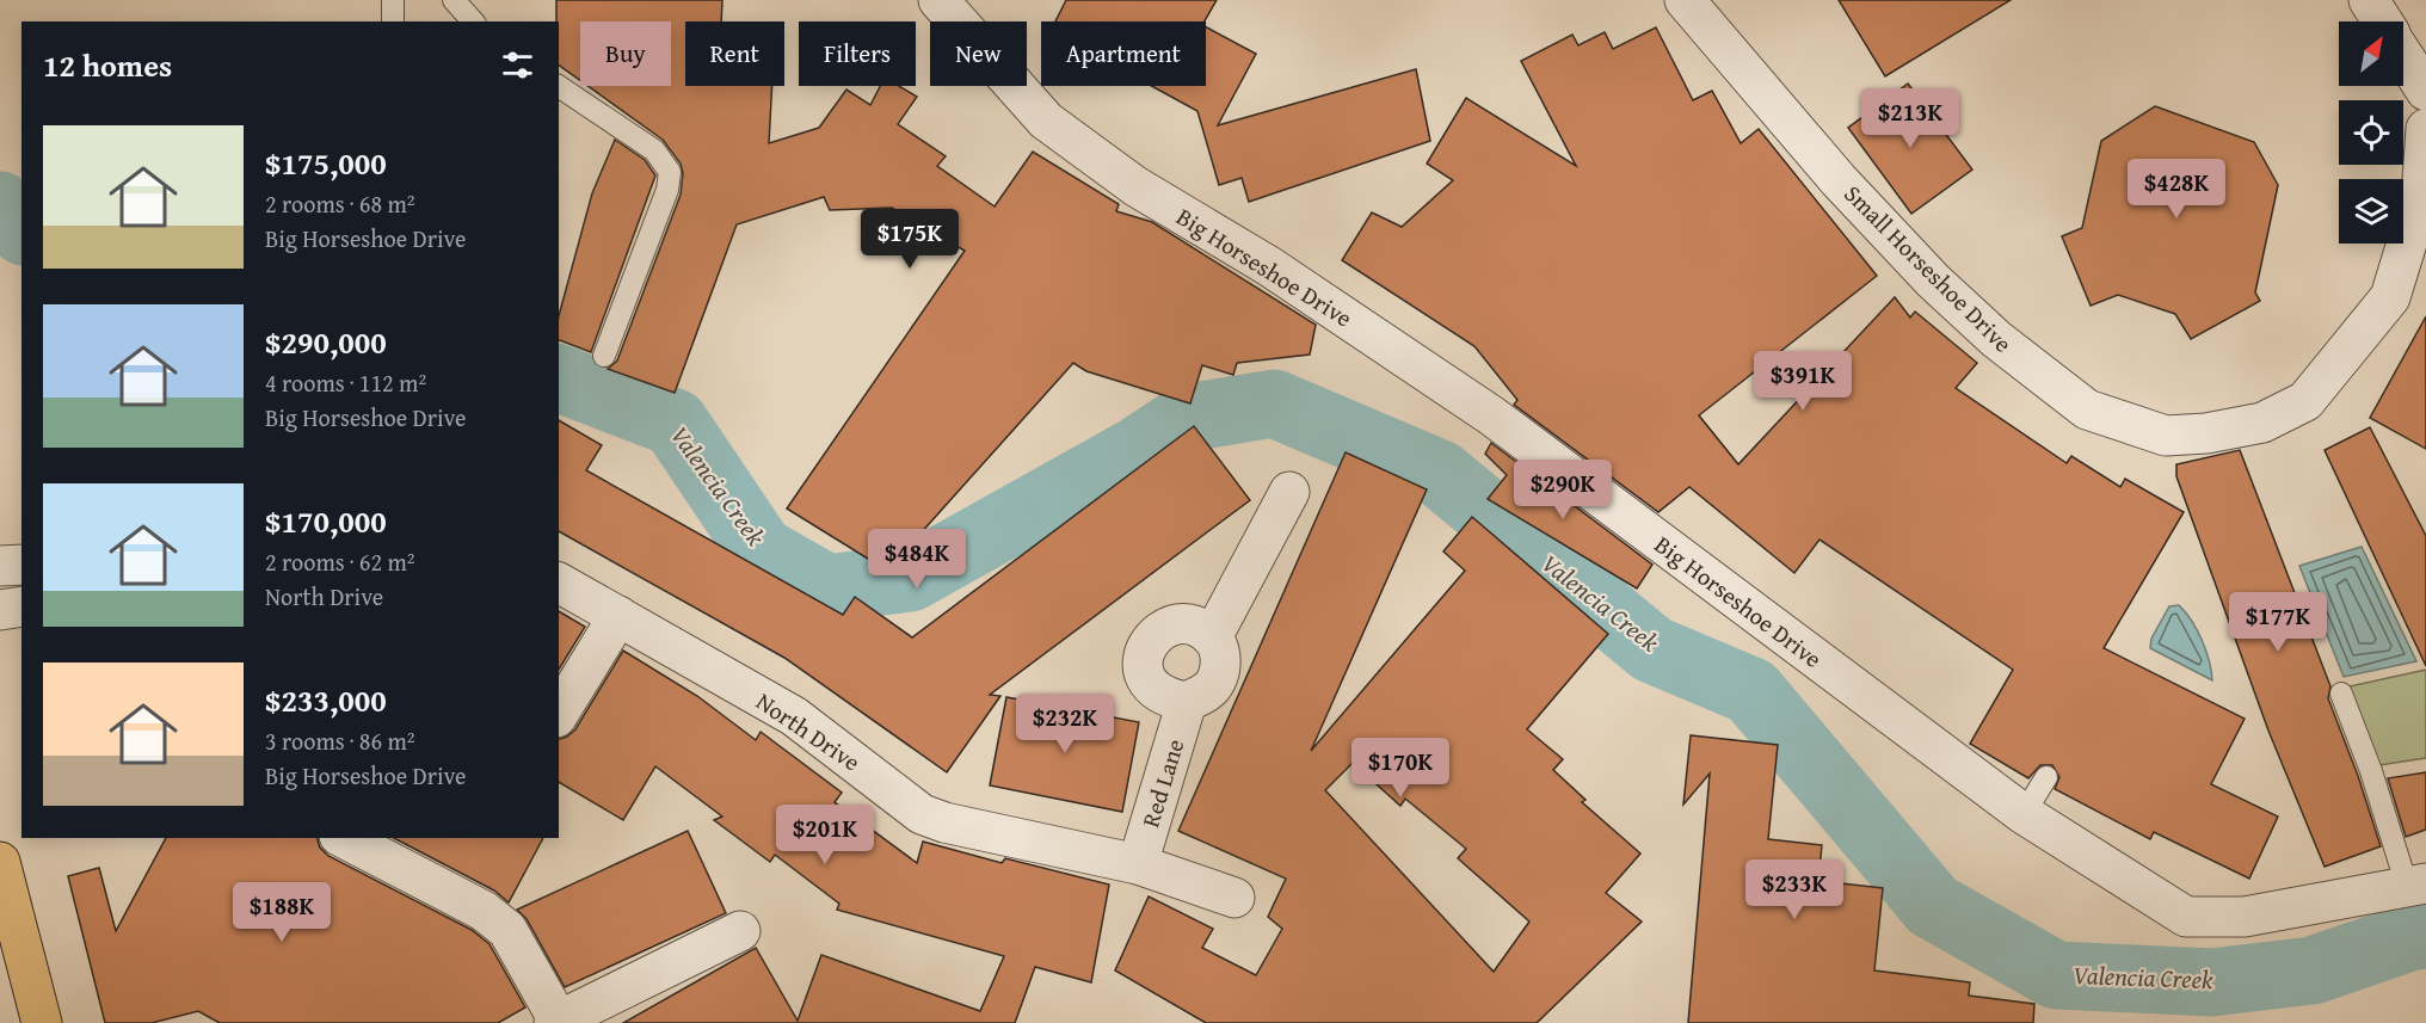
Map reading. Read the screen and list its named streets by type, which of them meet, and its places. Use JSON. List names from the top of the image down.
{
  "streets": {
    "street": [
      "Big Horseshoe Drive",
      "Small Horseshoe Drive",
      "North Drive",
      "Red Lane"
    ]
  },
  "crossings": [
    ["North Drive", "Red Lane"]
  ],
  "water": ["Valencia Creek"],
  "north": "top right",
  "page": {
    "chip": [
      "Buy",
      "Rent",
      "Filters",
      "New",
      "Apartment"
    ],
    "heading": "12 homes",
    "price": [
      "$213K",
      "$428K",
      "$175K",
      "$391K",
      "$290K",
      "$484K",
      "$177K",
      "$232K",
      "$170K",
      "$201K",
      "$233K",
      "$188K"
    ],
    "list": [
      {
        "name": "$175,000",
        "note": "2 rooms · 68 m² · Big Horseshoe Drive"
      },
      {
        "name": "$290,000",
        "note": "4 rooms · 112 m² · Big Horseshoe Drive"
      },
      {
        "name": "$170,000",
        "note": "2 rooms · 62 m² · North Drive"
      },
      {
        "name": "$233,000",
        "note": "3 rooms · 86 m² · Big Horseshoe Drive"
      }
    ]
  }
}
